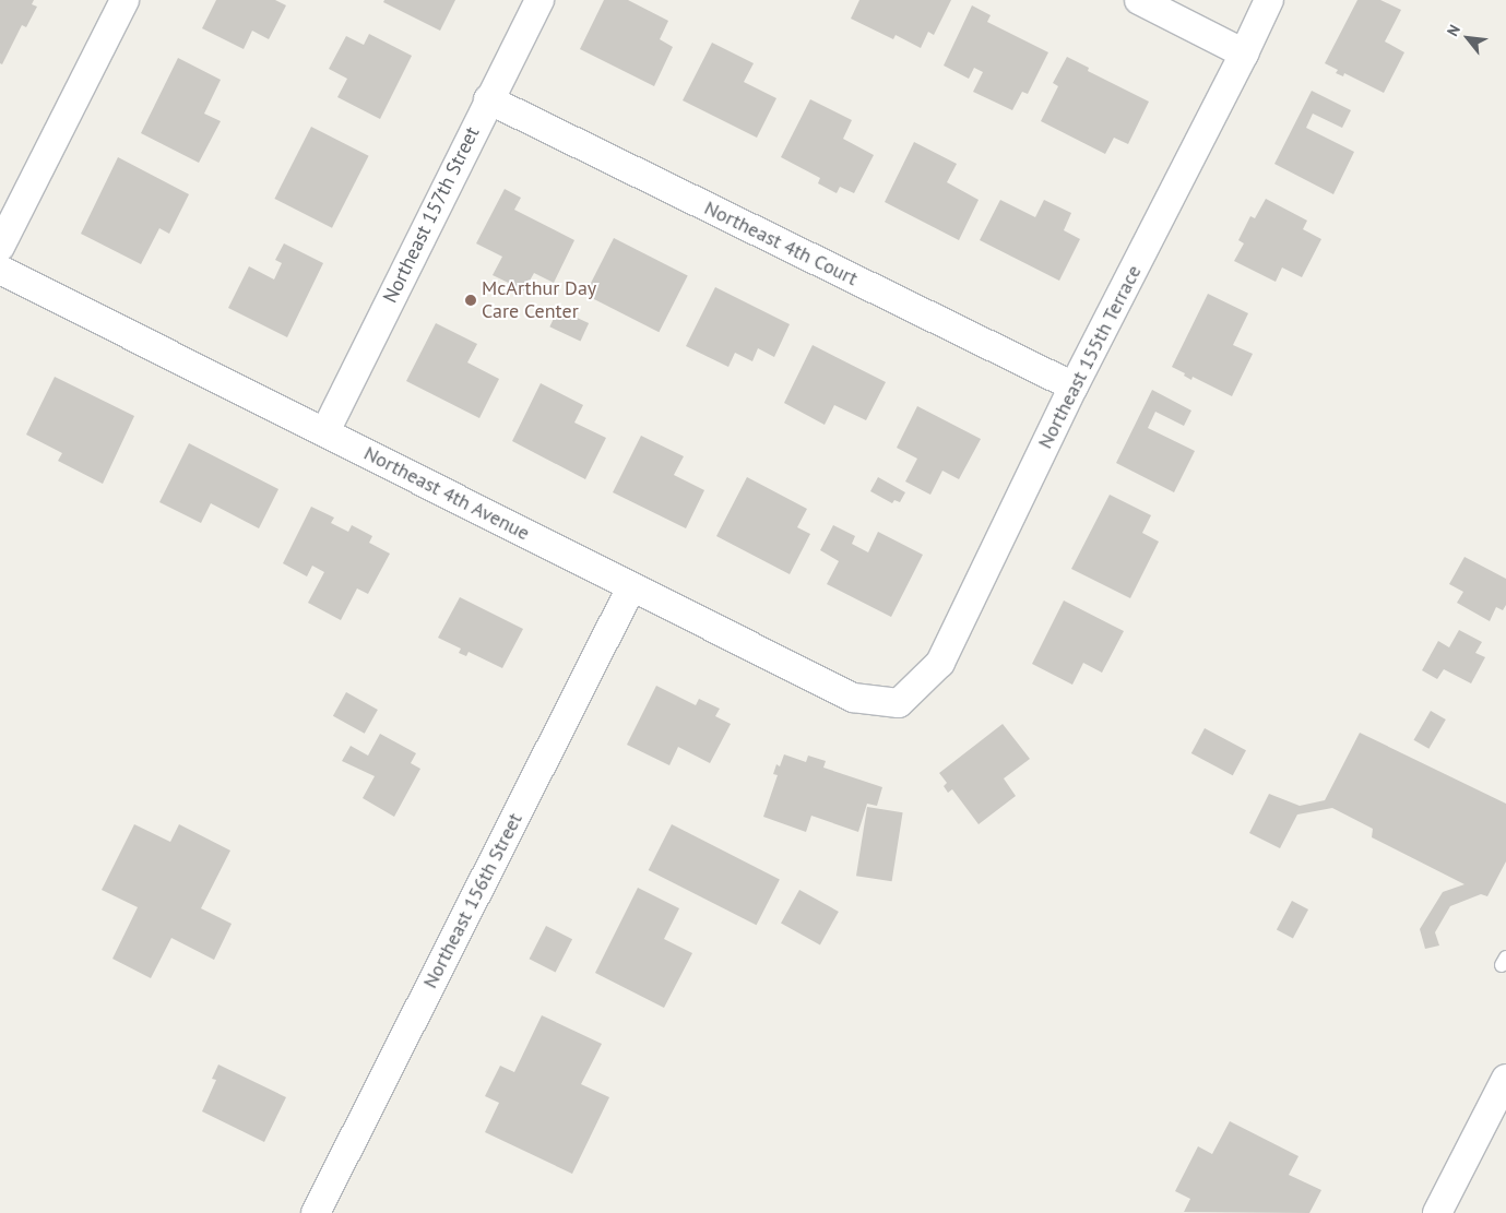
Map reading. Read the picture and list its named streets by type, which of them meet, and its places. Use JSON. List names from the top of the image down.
{
  "streets": {
    "street": [
      "Northeast 157th Street",
      "Northeast 4th Court",
      "Northeast 155th Terrace",
      "Northeast 4th Avenue",
      "Northeast 156th Street"
    ]
  },
  "crossings": [
    ["Northeast 157th Street", "Northeast 4th Court"],
    ["Northeast 157th Street", "Northeast 4th Avenue"],
    ["Northeast 4th Court", "Northeast 155th Terrace"],
    ["Northeast 155th Terrace", "Northeast 4th Avenue"],
    ["Northeast 4th Avenue", "Northeast 156th Street"]
  ],
  "places": ["McArthur Day Care Center"],
  "north": "top left"
}
